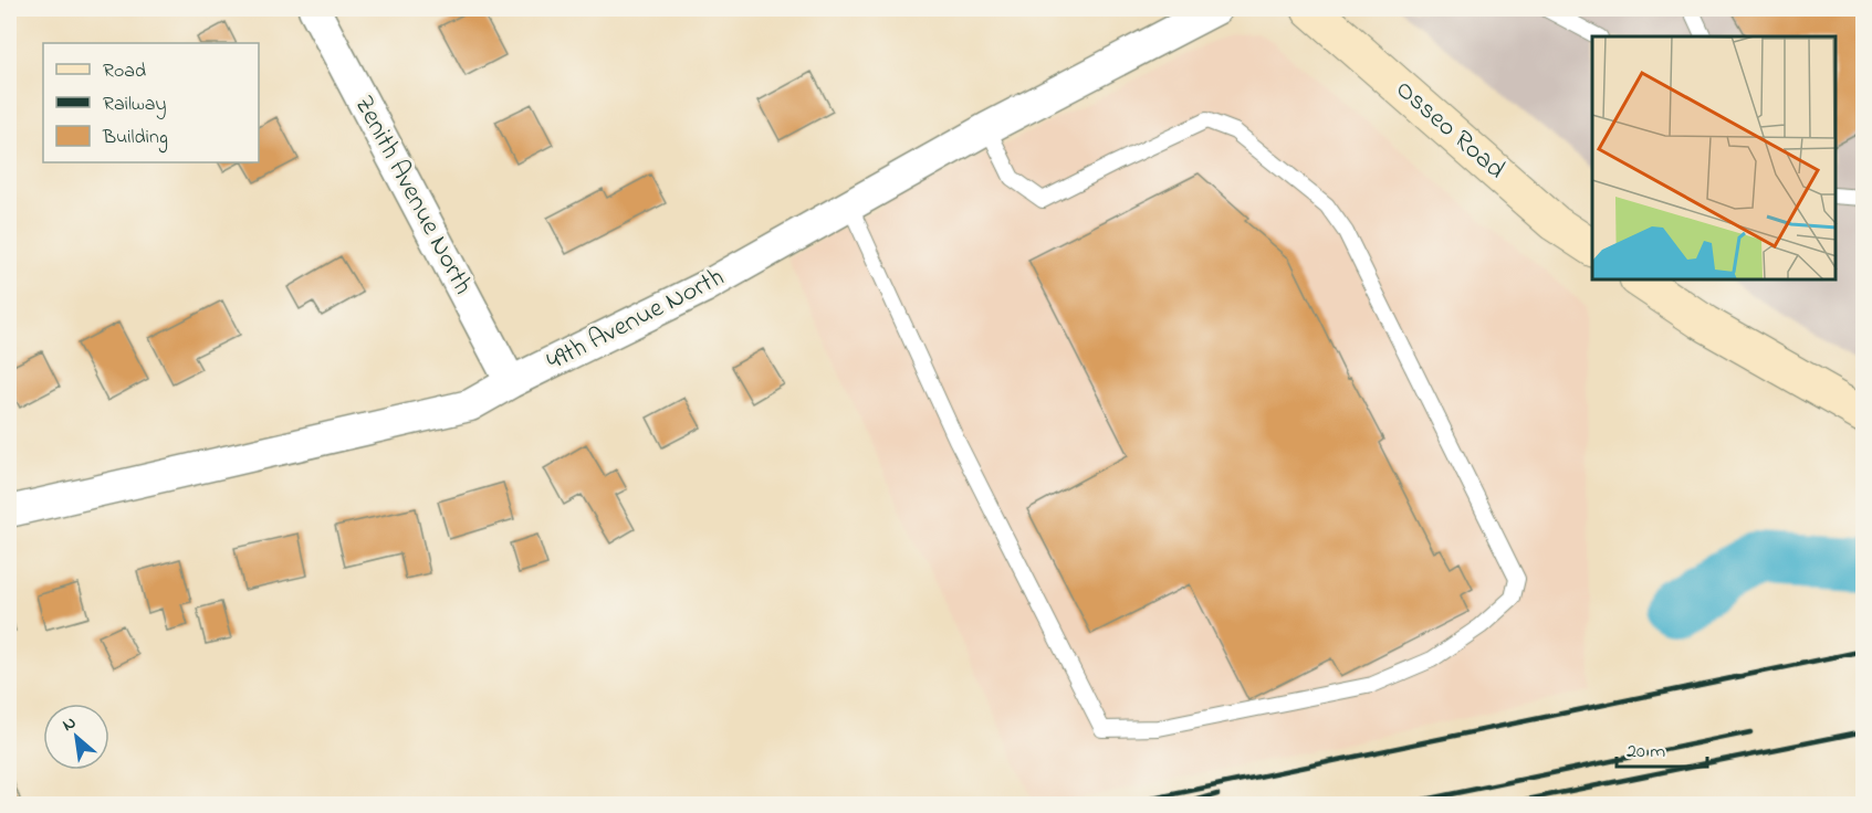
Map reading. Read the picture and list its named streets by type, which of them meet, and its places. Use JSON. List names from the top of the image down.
{
  "streets": {
    "main road": ["Osseo Road"],
    "street": ["Zenith Avenue North", "49th Avenue North"]
  },
  "crossings": [
    ["Zenith Avenue North", "49th Avenue North"]
  ],
  "legend": ["Road", "Railway", "Building"],
  "scale_bar": "20 m",
  "north": "top left"
}
